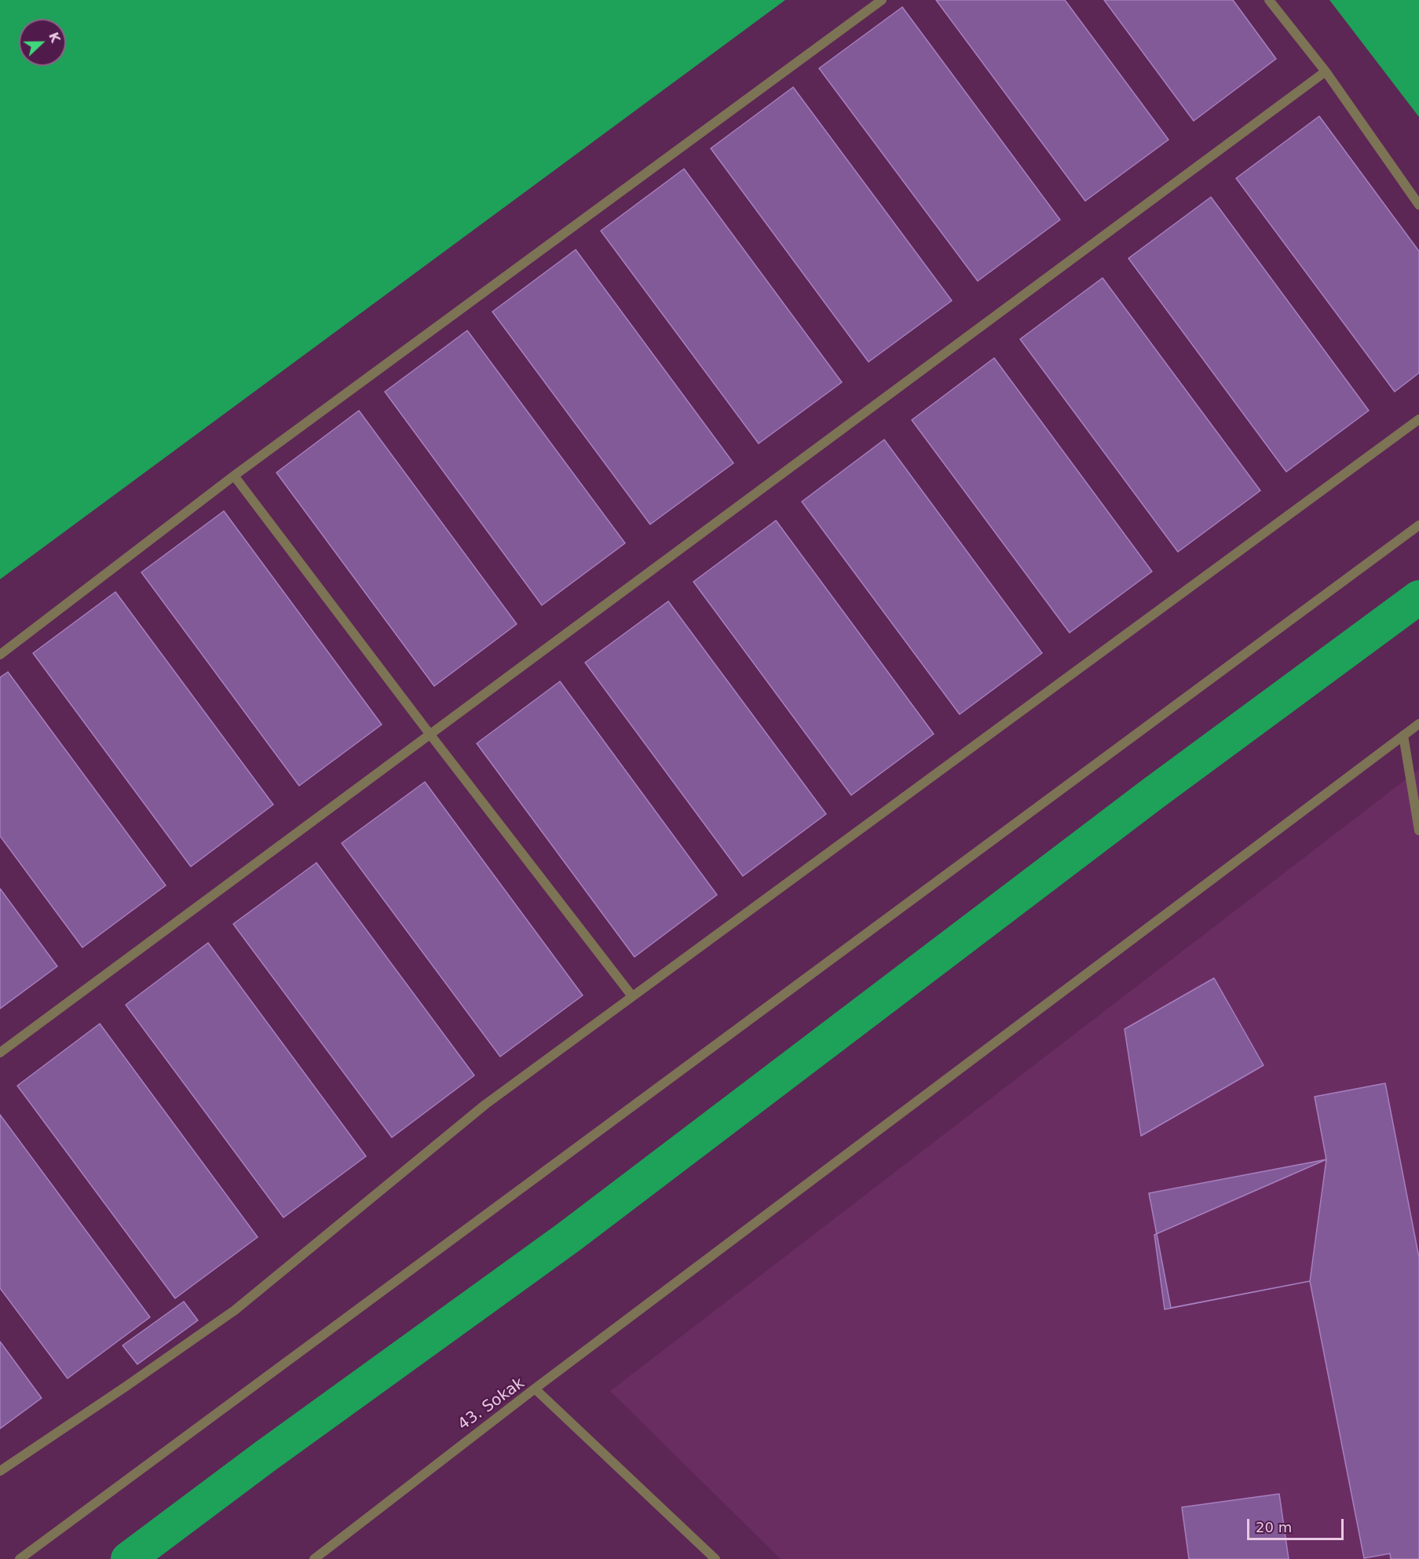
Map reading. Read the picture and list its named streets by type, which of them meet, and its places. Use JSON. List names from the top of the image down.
{
  "streets": {
    "street": ["43. Sokak"]
  },
  "scale_bar": "20 m",
  "north": "right"
}
